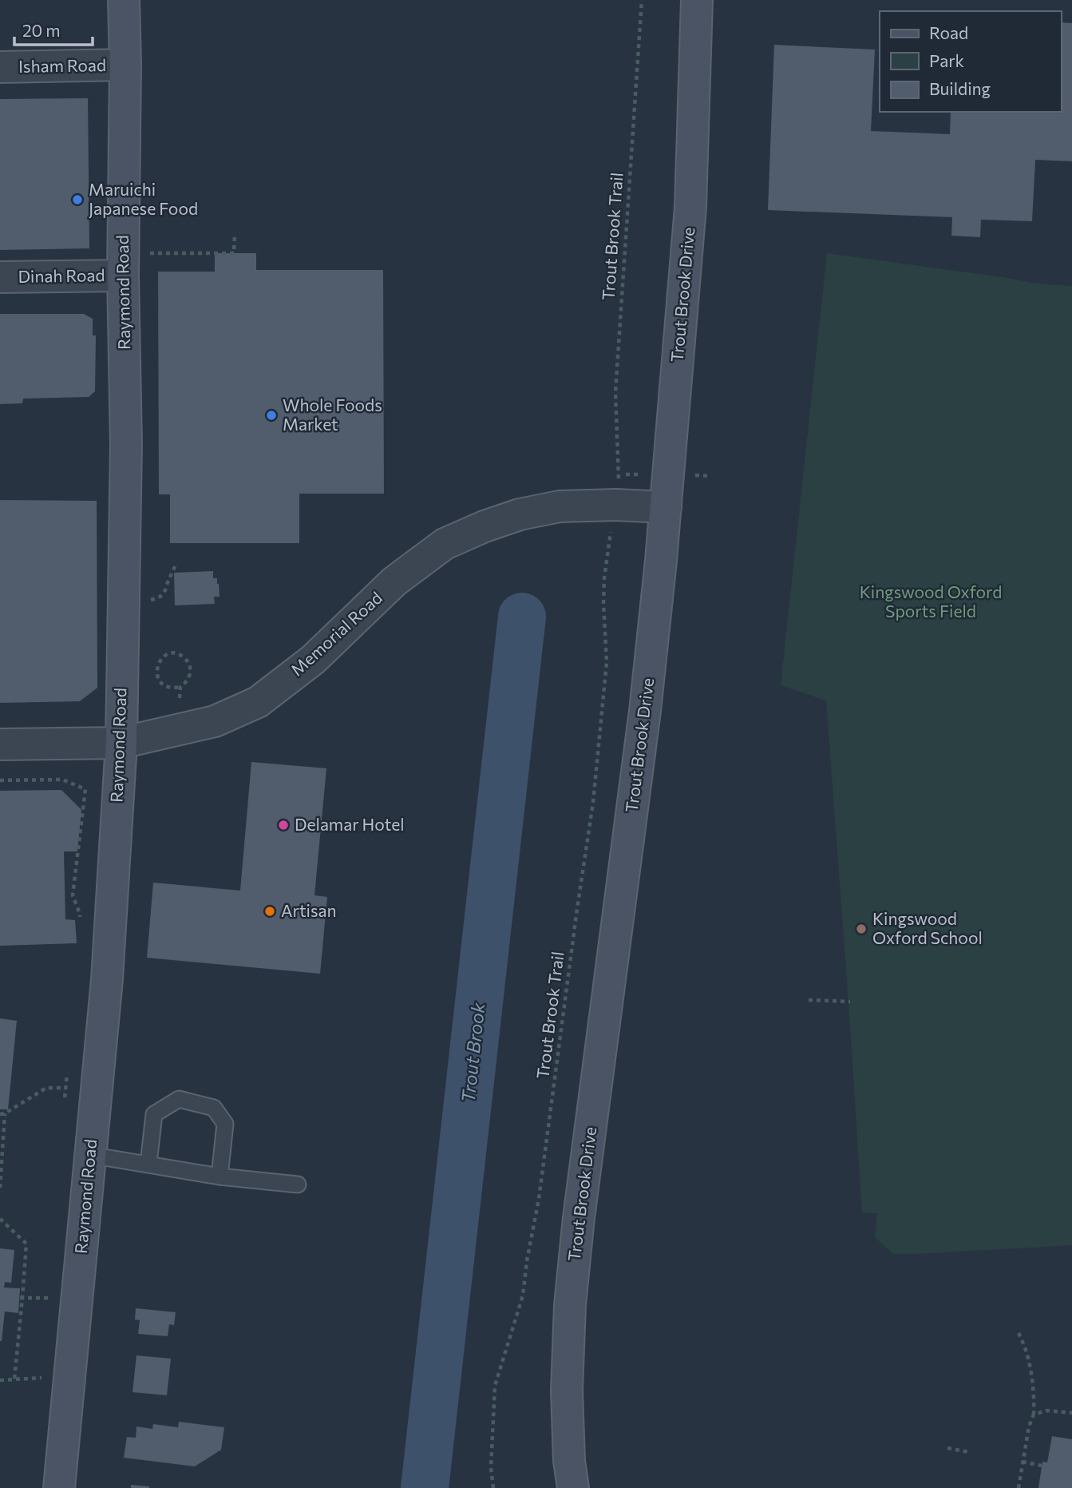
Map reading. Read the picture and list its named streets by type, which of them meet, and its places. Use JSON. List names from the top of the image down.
{
  "streets": {
    "street": [
      "Isham Road",
      "Dinah Road",
      "Raymond Road",
      "Trout Brook Drive",
      "Memorial Road"
    ],
    "path": ["Trout Brook Trail"]
  },
  "crossings": [
    ["Isham Road", "Raymond Road"],
    ["Dinah Road", "Raymond Road"],
    ["Raymond Road", "Memorial Road"],
    ["Trout Brook Drive", "Memorial Road"]
  ],
  "water": ["Trout Brook"],
  "parks": ["Kingswood Oxford Sports Field"],
  "places": [
    "Maruichi Japanese Food",
    "Whole Foods Market",
    "Delamar Hotel",
    "Artisan",
    "Kingswood Oxford School"
  ],
  "legend": ["Road", "Park", "Building"],
  "scale_bar": "20 m"
}
